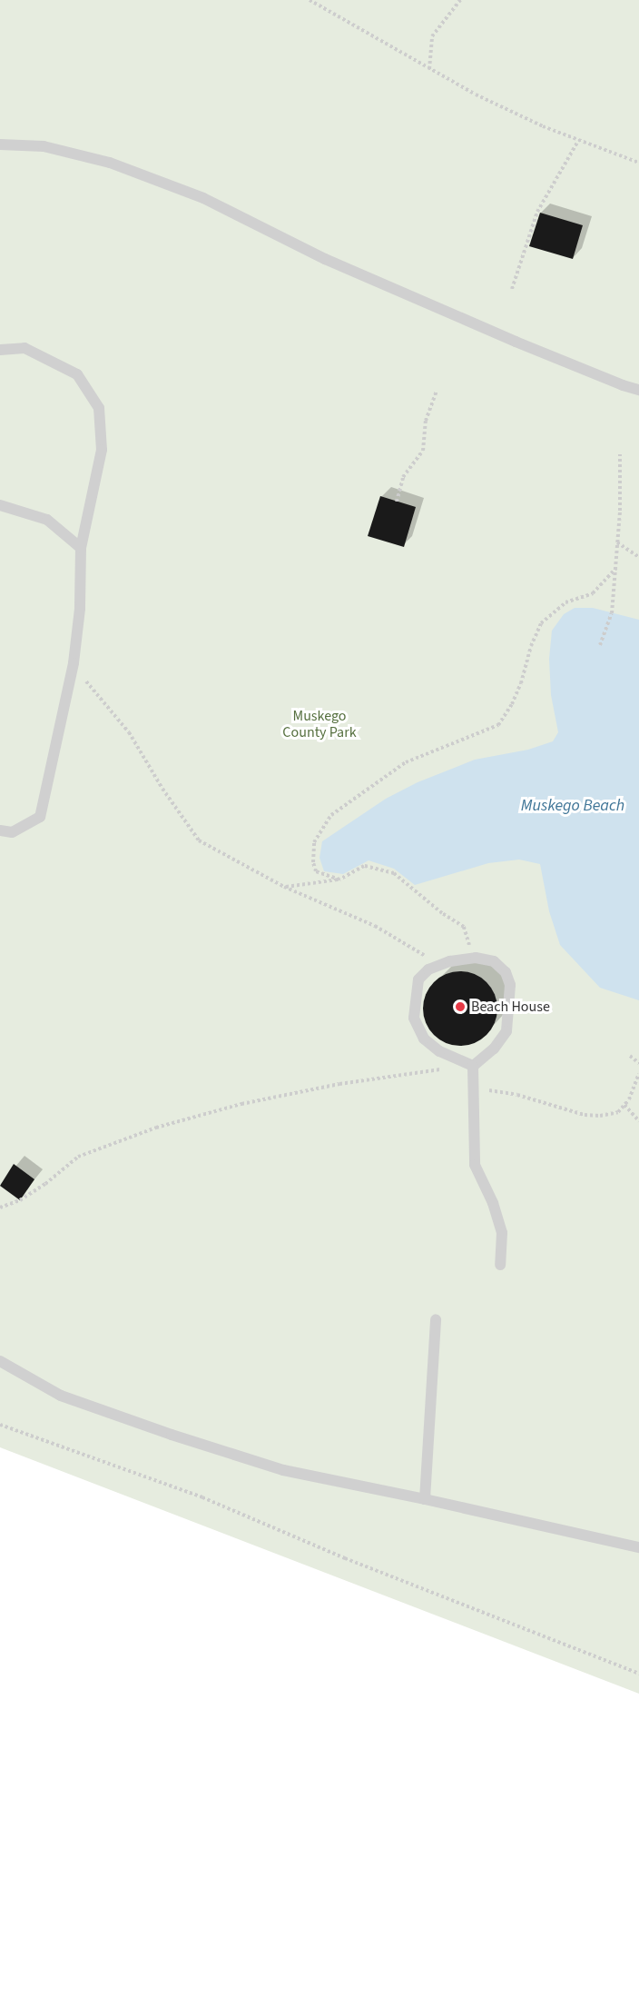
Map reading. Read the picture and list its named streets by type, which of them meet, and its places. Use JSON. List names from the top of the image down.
{
  "water": ["Muskego Beach"],
  "parks": ["Muskego County Park"],
  "places": ["Beach House"]
}
